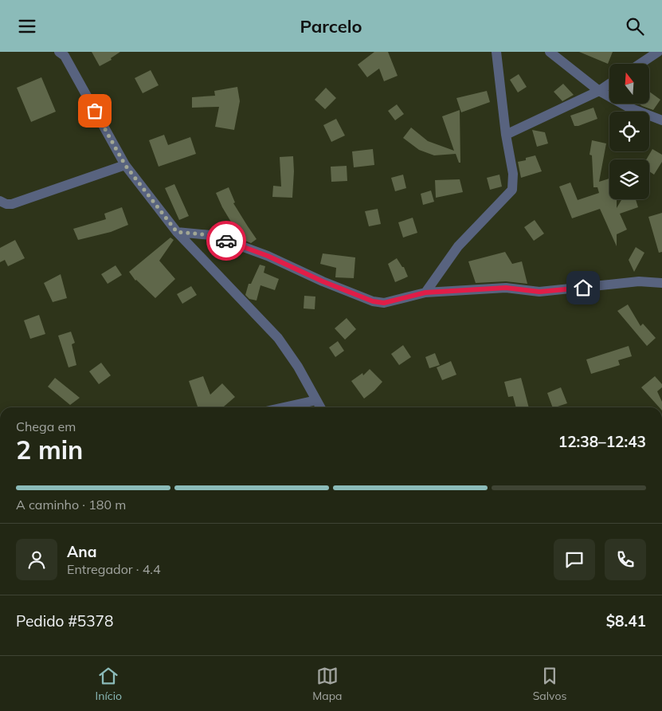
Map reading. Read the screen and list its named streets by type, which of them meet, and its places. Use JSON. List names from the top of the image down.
{
  "north": "top",
  "page": {
    "header": "Parcelo",
    "heading": ["2 min", "Chega em", "12:38–12:43"],
    "panel": [
      "Ana",
      "Entregador · 4.4",
      "Pedido #5378",
      "$8.41"
    ],
    "bar": "A caminho · 180 m",
    "tabs": ["Início", "Mapa", "Salvos"]
  }
}
